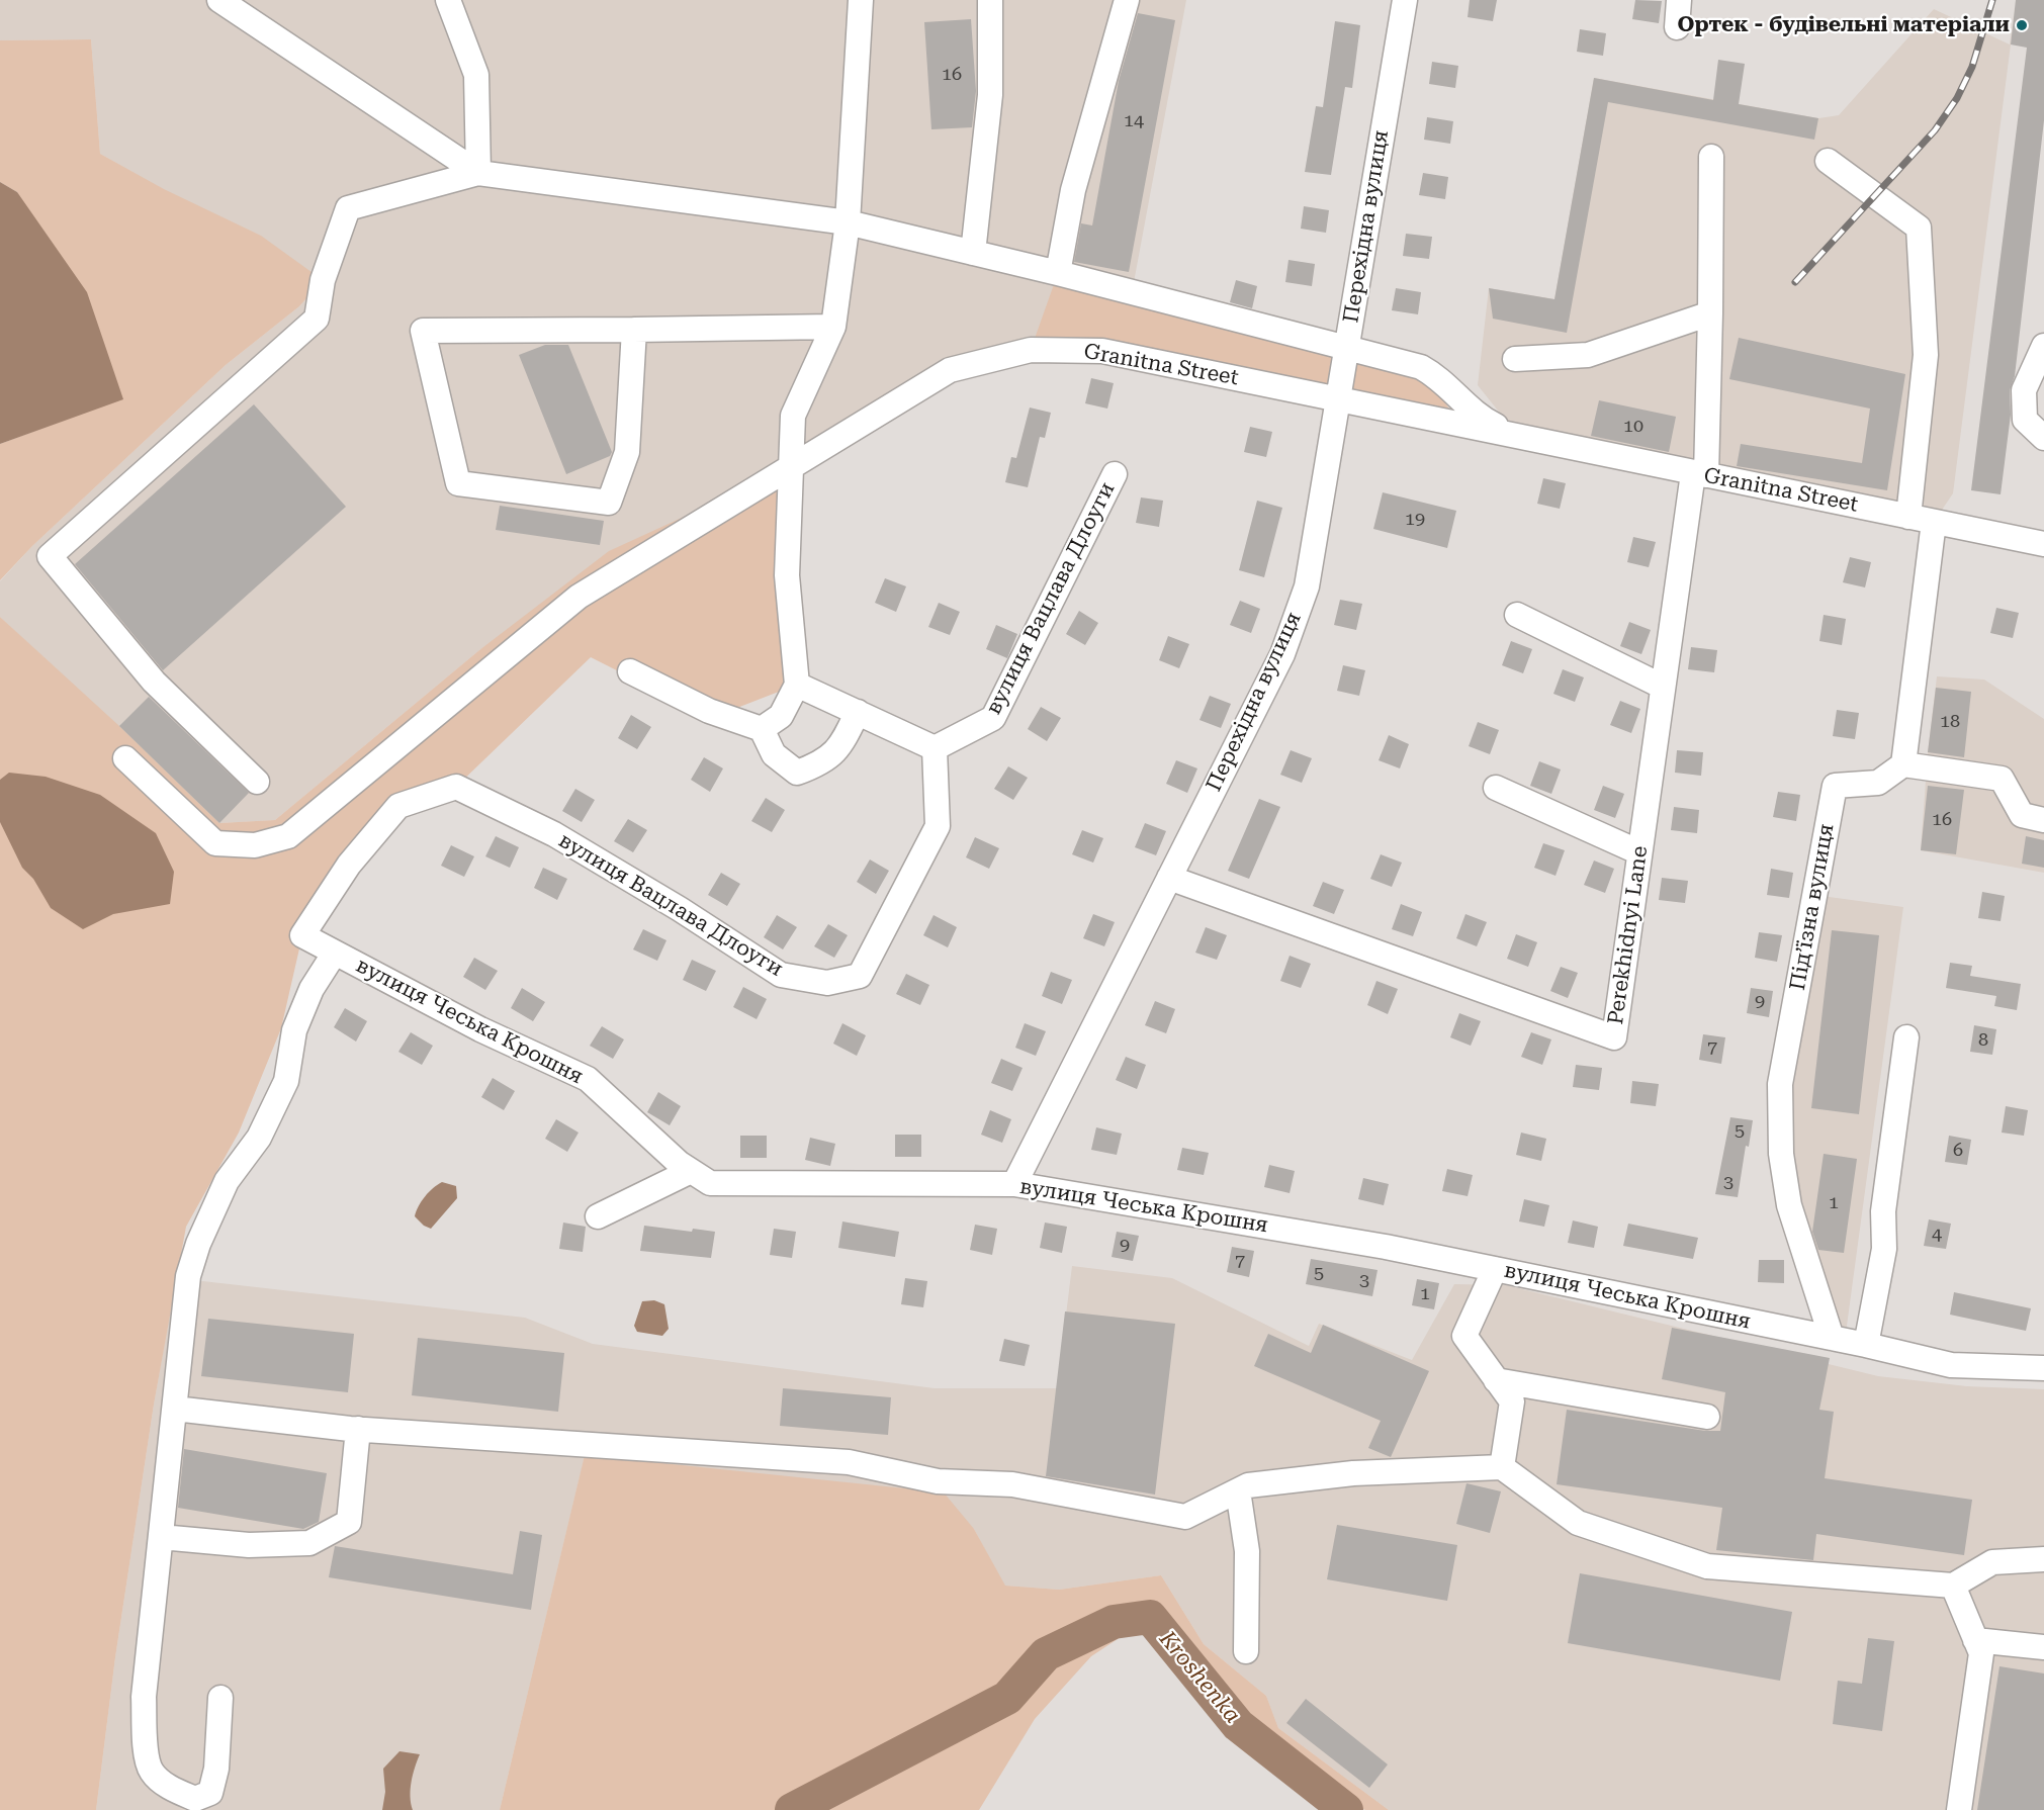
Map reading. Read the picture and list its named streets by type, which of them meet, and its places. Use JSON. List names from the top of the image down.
{
  "streets": {
    "street": [
      "Перехідна вулиця",
      "Granitna Street",
      "вулиця Вацлава Длоуги",
      "Підʼїзна вулиця",
      "Perekhidnyi Lane",
      "вулиця Чеська Крошня"
    ]
  },
  "crossings": [
    ["Перехідна вулиця", "Granitna Street"],
    ["Перехідна вулиця", "Perekhidnyi Lane"],
    ["Перехідна вулиця", "вулиця Чеська Крошня"],
    ["Granitna Street", "Perekhidnyi Lane"],
    ["вулиця Вацлава Длоуги", "вулиця Чеська Крошня"],
    ["Підʼїзна вулиця", "вулиця Чеська Крошня"]
  ],
  "water": ["Kroshenka"],
  "places": ["Ортек - будівельні матеріали"],
  "house_numbers": [
    "16",
    "14",
    "10",
    "19",
    "18",
    "16",
    "9",
    "8",
    "7",
    "5",
    "6",
    "3",
    "1",
    "4",
    "9",
    "7",
    "5",
    "3",
    "1"
  ]
}
